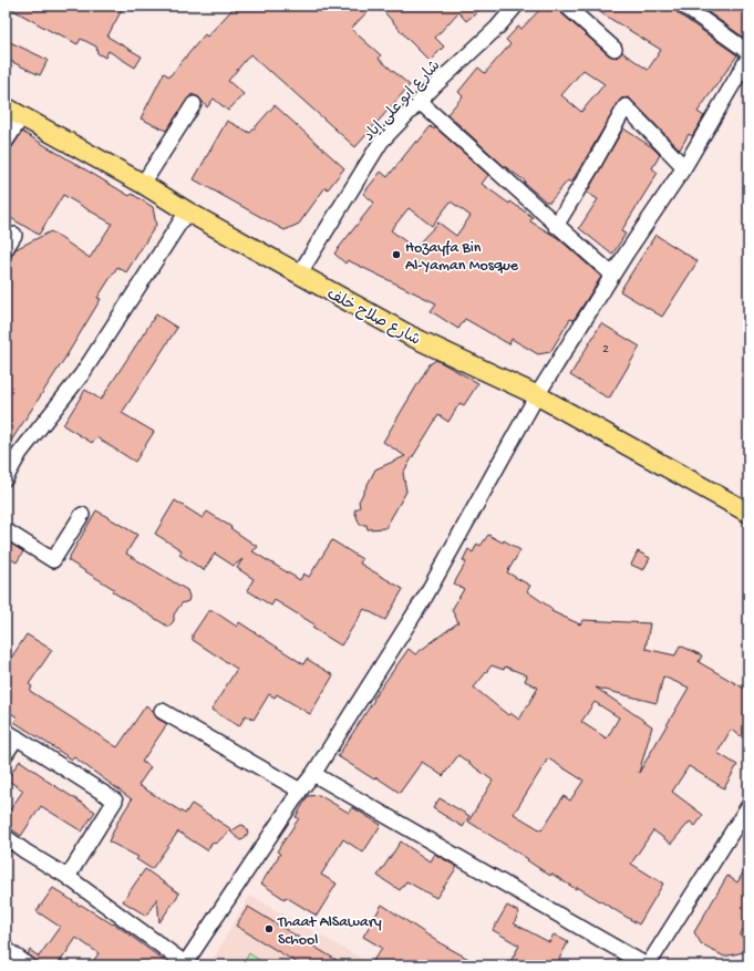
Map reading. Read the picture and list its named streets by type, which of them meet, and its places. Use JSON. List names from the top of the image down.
{
  "streets": {
    "main road": ["شارع صلاح خلف"],
    "street": ["شارع ابو على إياد"]
  },
  "crossings": [
    ["شارع ابو على إياد", "شارع صلاح خلف"]
  ],
  "places": ["Hozayfa Bin Al-Yaman Mosque", "Thaat AlSawary School"],
  "house_numbers": ["2"]
}
